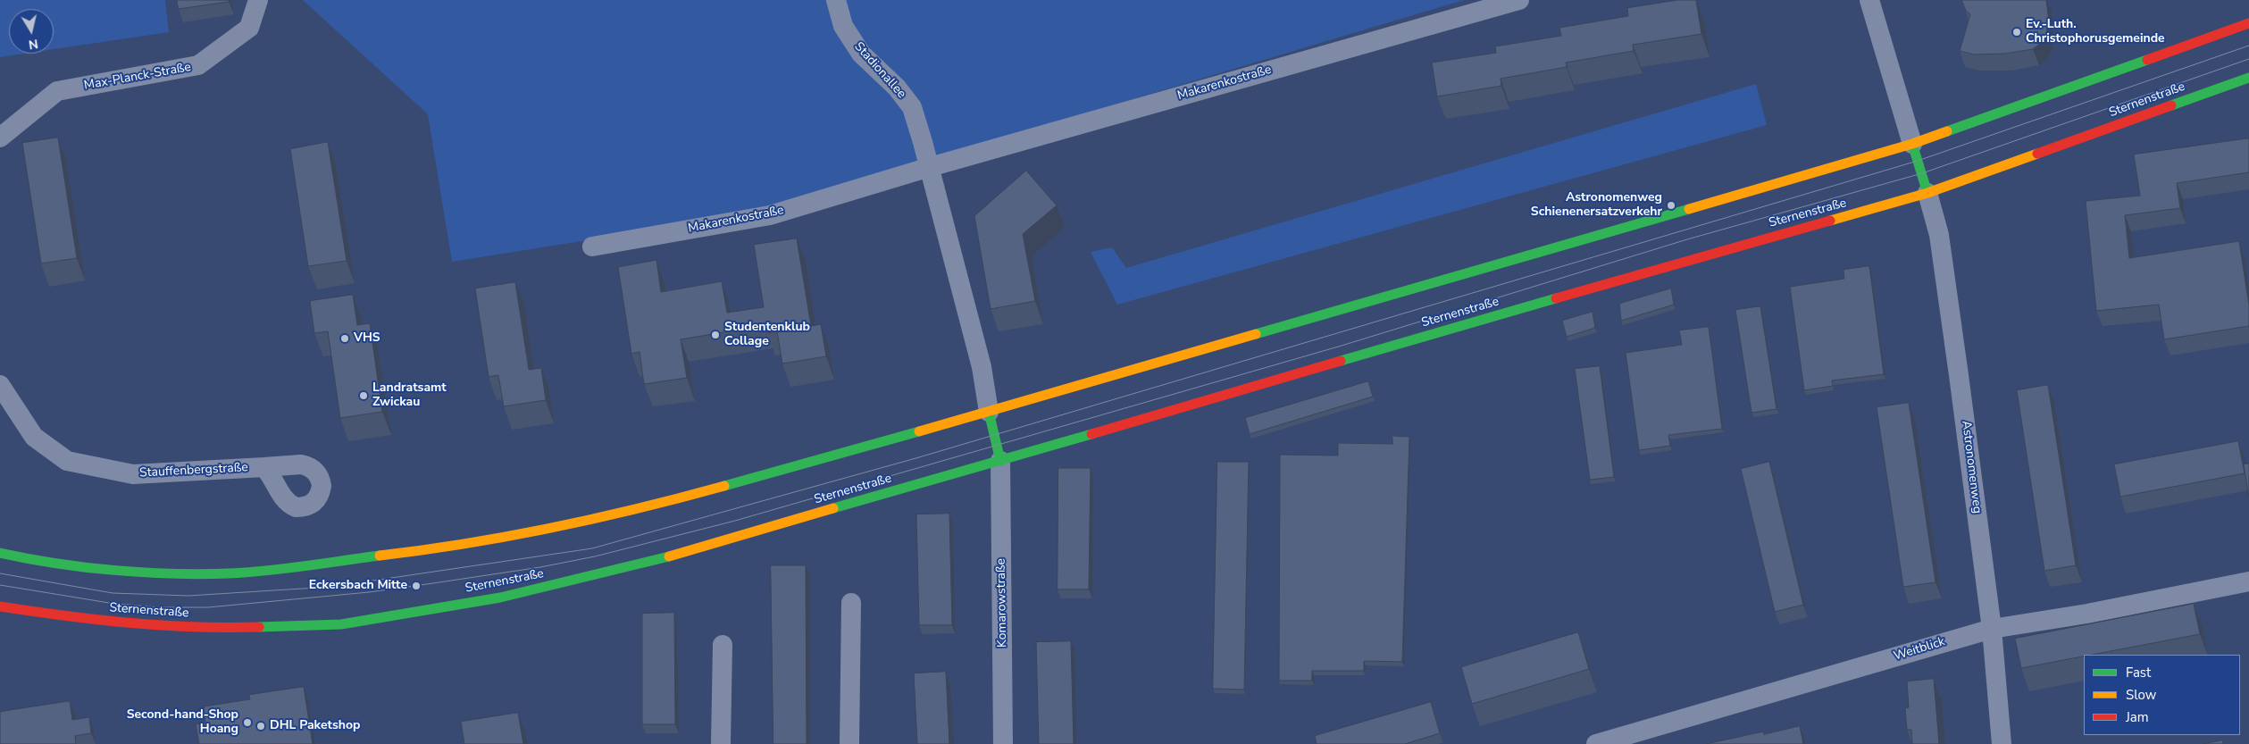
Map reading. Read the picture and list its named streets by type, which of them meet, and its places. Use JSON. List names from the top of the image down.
{
  "streets": {
    "street": [
      "Stadionallee",
      "Max-Planck-Straße",
      "Makarenkostraße",
      "Sternenstraße",
      "Astronomenweg",
      "Stauffenbergstraße",
      "Komarowstraße",
      "Weitblick"
    ]
  },
  "crossings": [
    ["Stadionallee", "Makarenkostraße"],
    ["Sternenstraße", "Astronomenweg"],
    ["Sternenstraße", "Komarowstraße"],
    ["Astronomenweg", "Weitblick"]
  ],
  "places": [
    "Ev.-Luth. Christophorusgemeinde",
    "Astronomenweg Schienenersatzverkehr",
    "Studentenklub Collage",
    "VHS",
    "Landratsamt Zwickau",
    "Eckersbach Mitte",
    "Second-hand-Shop Hoang",
    "DHL Paketshop"
  ],
  "legend": ["Fast", "Slow", "Jam"],
  "north": "bottom"
}
